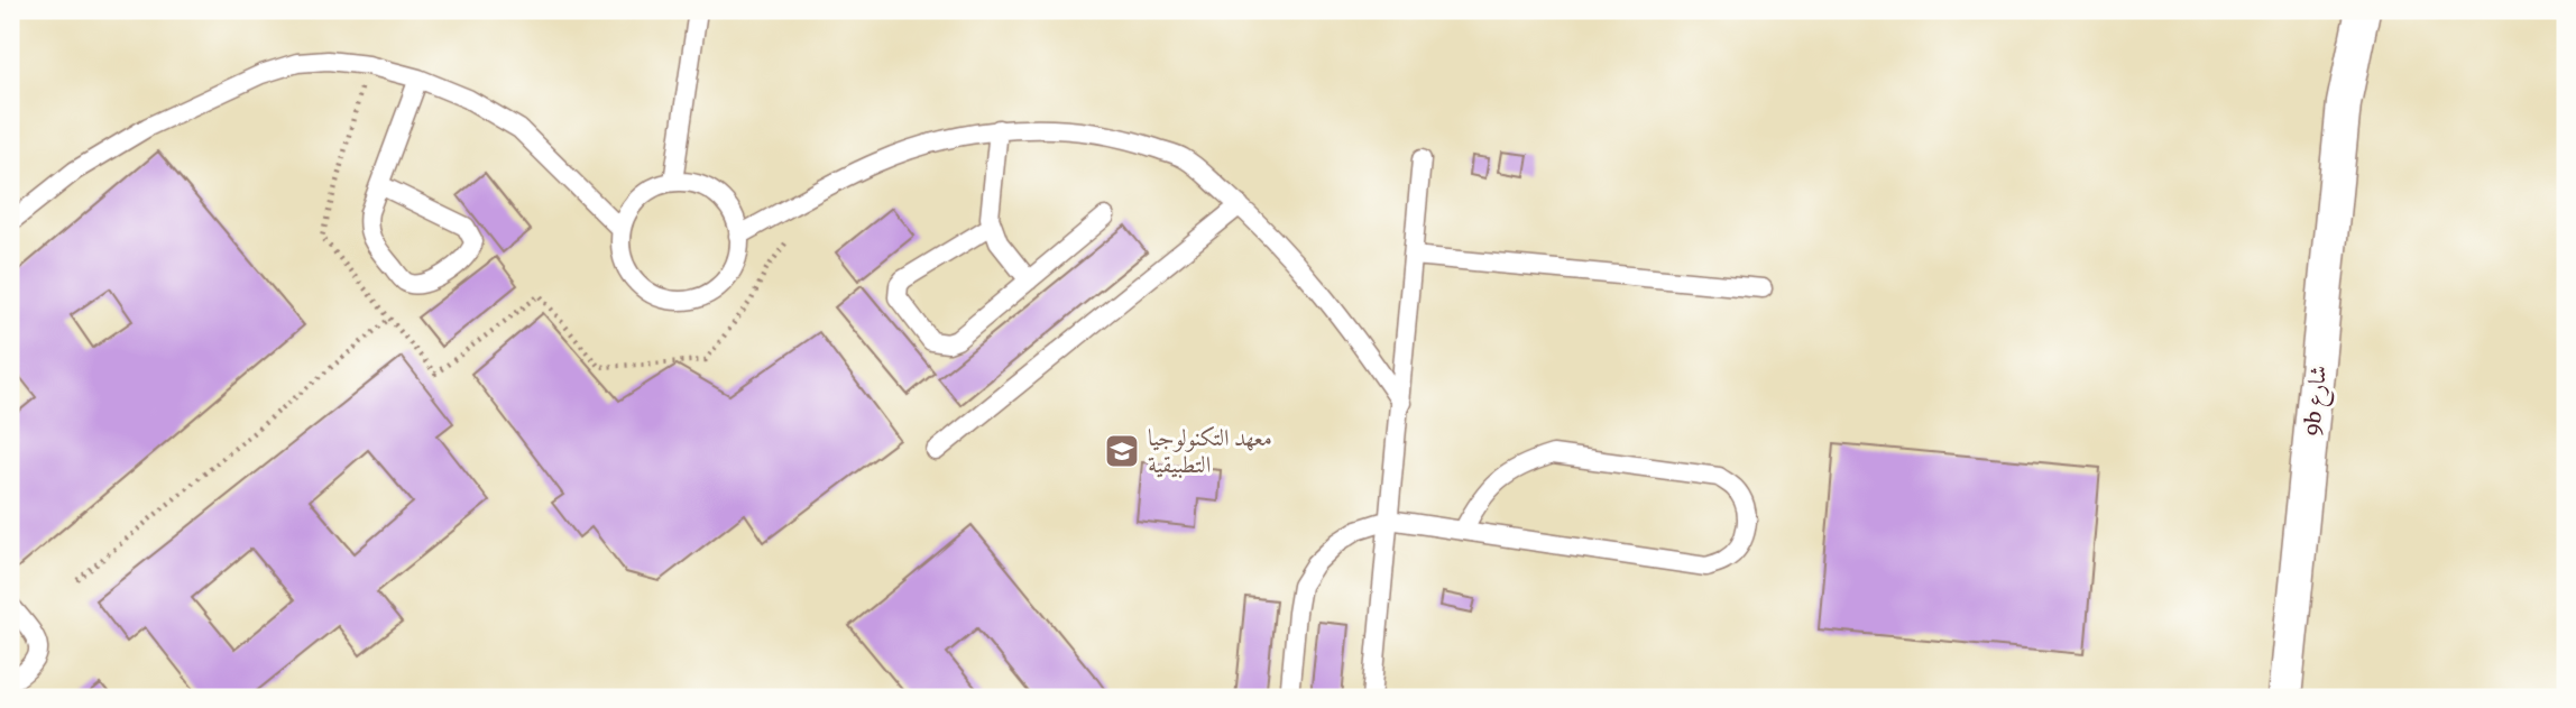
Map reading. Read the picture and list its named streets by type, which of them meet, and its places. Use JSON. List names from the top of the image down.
{
  "streets": {
    "street": ["9b شارع"]
  },
  "places": {
    "school or university": ["معهد التكنولوجيا التطبيقية"]
  }
}
